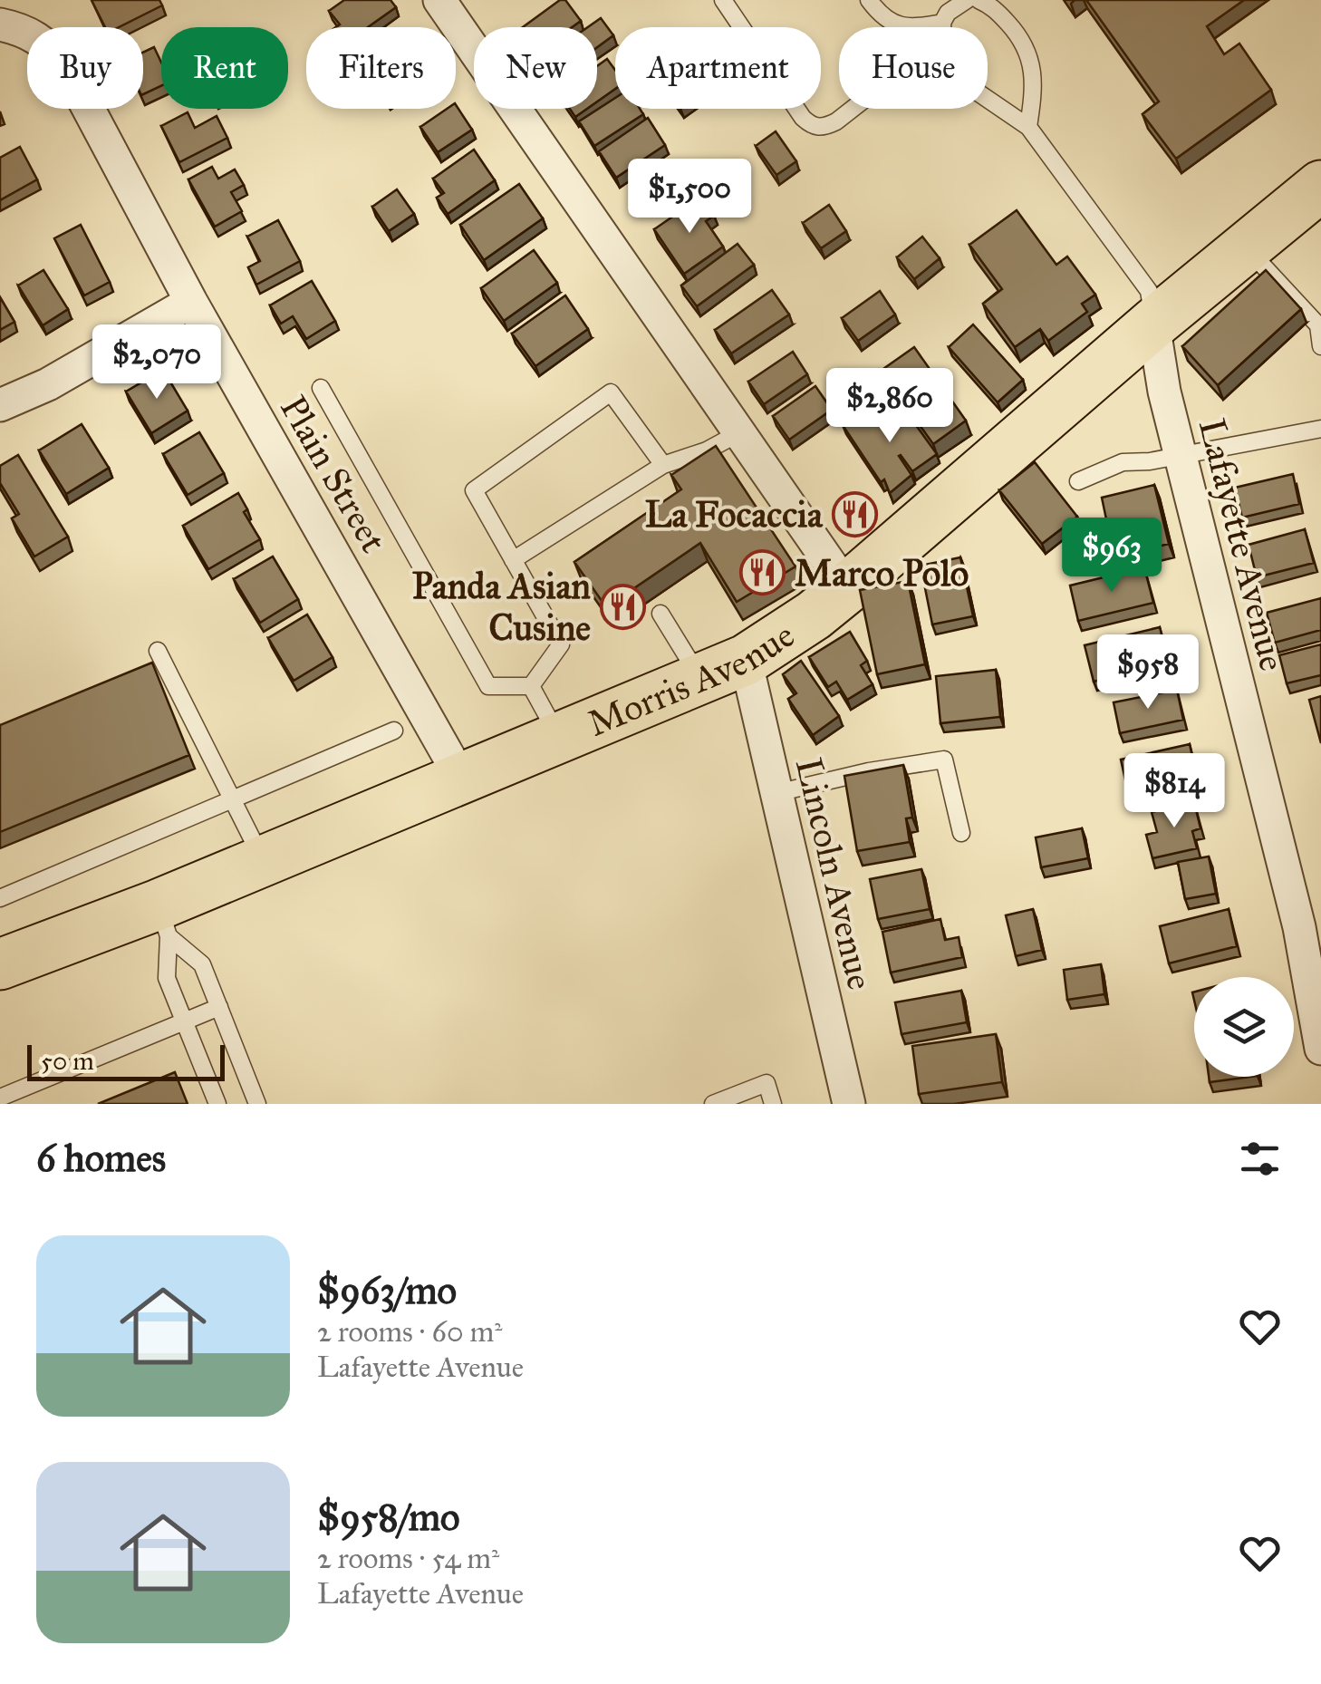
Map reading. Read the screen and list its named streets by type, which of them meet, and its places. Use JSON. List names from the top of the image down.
{
  "streets": {
    "main road": ["Morris Avenue"],
    "street": ["Plain Street", "Lafayette Avenue", "Lincoln Avenue"]
  },
  "crossings": [
    ["Plain Street", "Morris Avenue"],
    ["Lafayette Avenue", "Morris Avenue"],
    ["Morris Avenue", "Lincoln Avenue"]
  ],
  "places": {
    "restaurant": ["La Focaccia", "Marco Polo", "Panda Asian Cusine"]
  },
  "scale_bar": "50 m",
  "page": {
    "chip": [
      "Buy",
      "Rent",
      "Filters",
      "New",
      "Apartment",
      "House"
    ],
    "price": [
      "$1,500",
      "$2,070",
      "$2,860",
      "$963",
      "$958",
      "$814"
    ],
    "scale": "50 m",
    "heading": "6 homes",
    "list": [
      {
        "name": "$963/mo",
        "note": "2 rooms · 60 m² · Lafayette Avenue"
      },
      {
        "name": "$958/mo",
        "note": "2 rooms · 54 m² · Lafayette Avenue"
      }
    ]
  }
}
